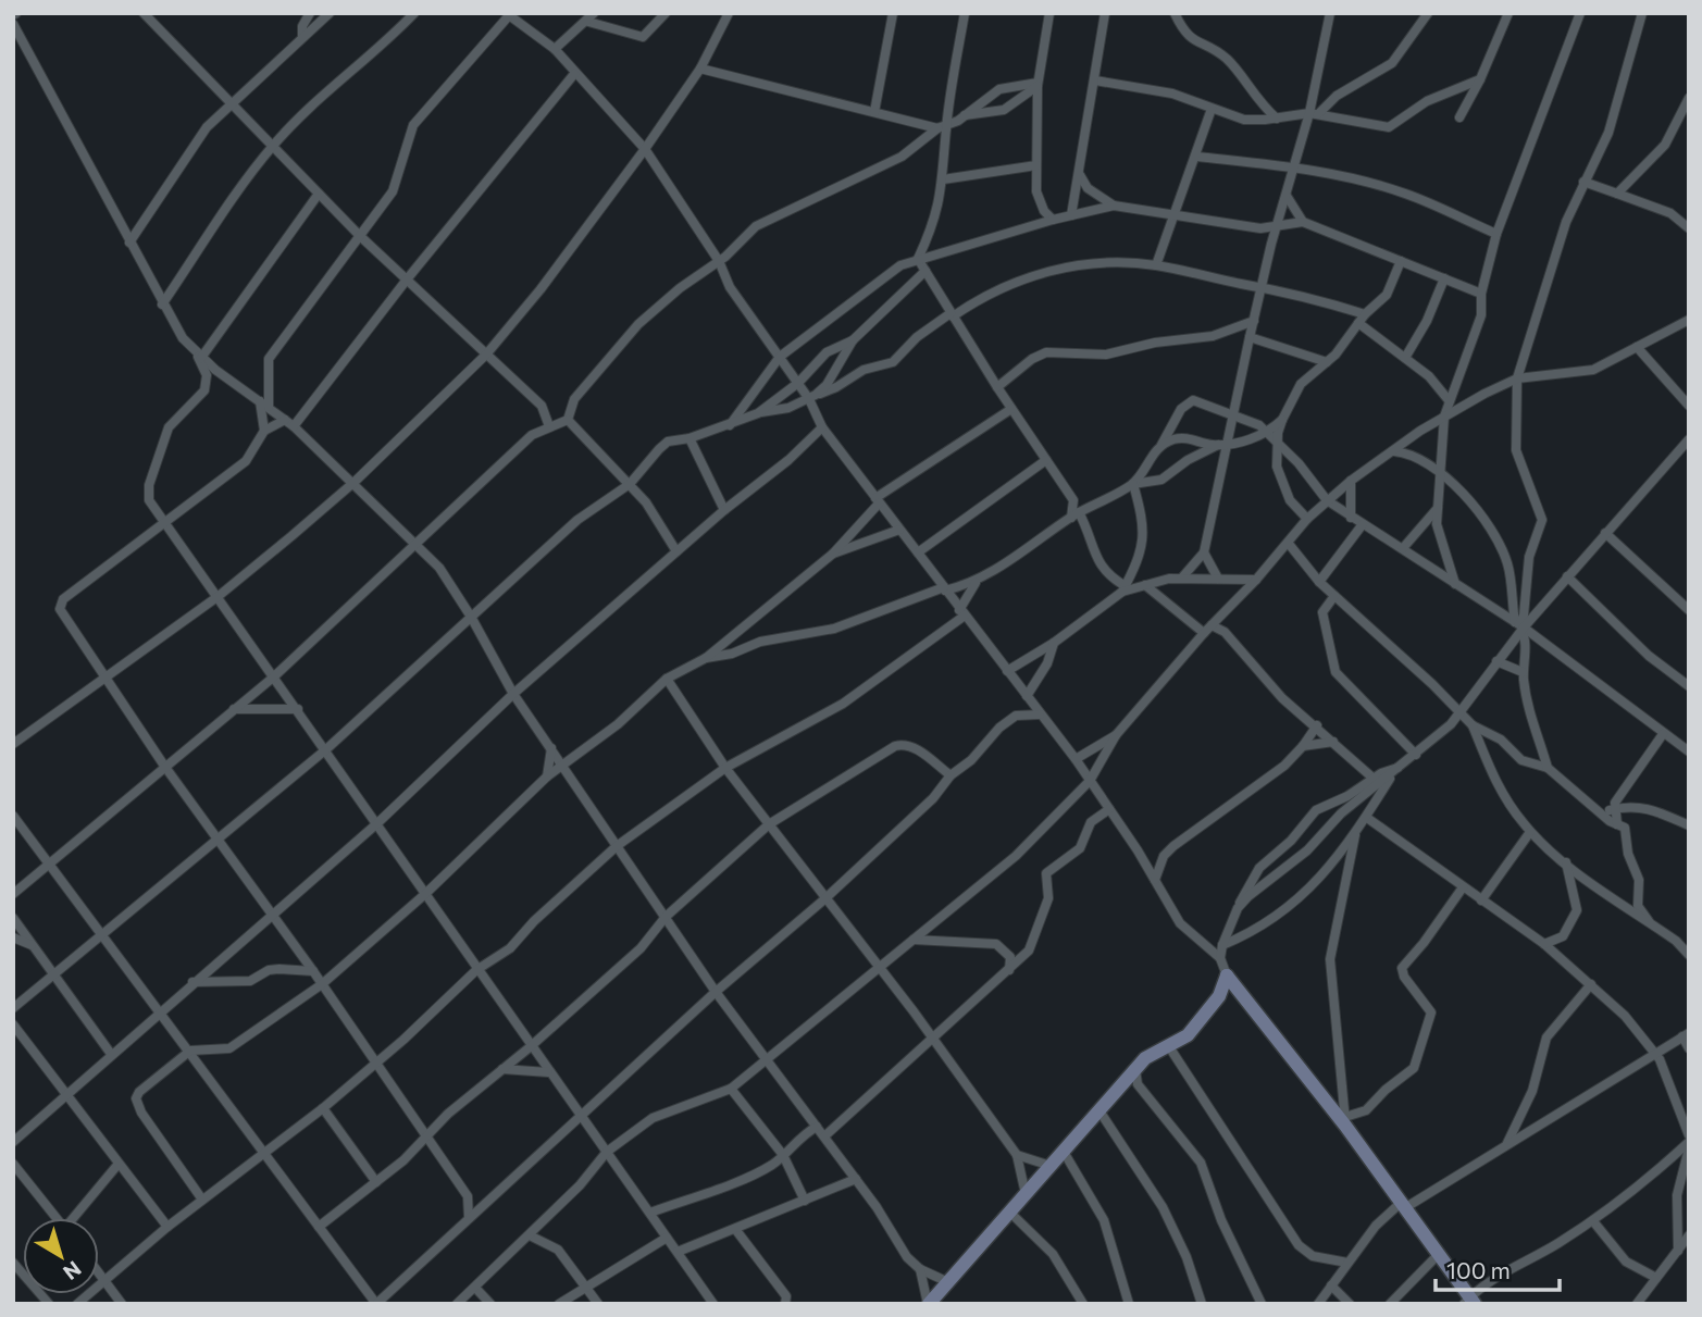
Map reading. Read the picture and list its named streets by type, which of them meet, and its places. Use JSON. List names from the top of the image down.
{
  "scale_bar": "100 m",
  "north": "bottom right"
}
